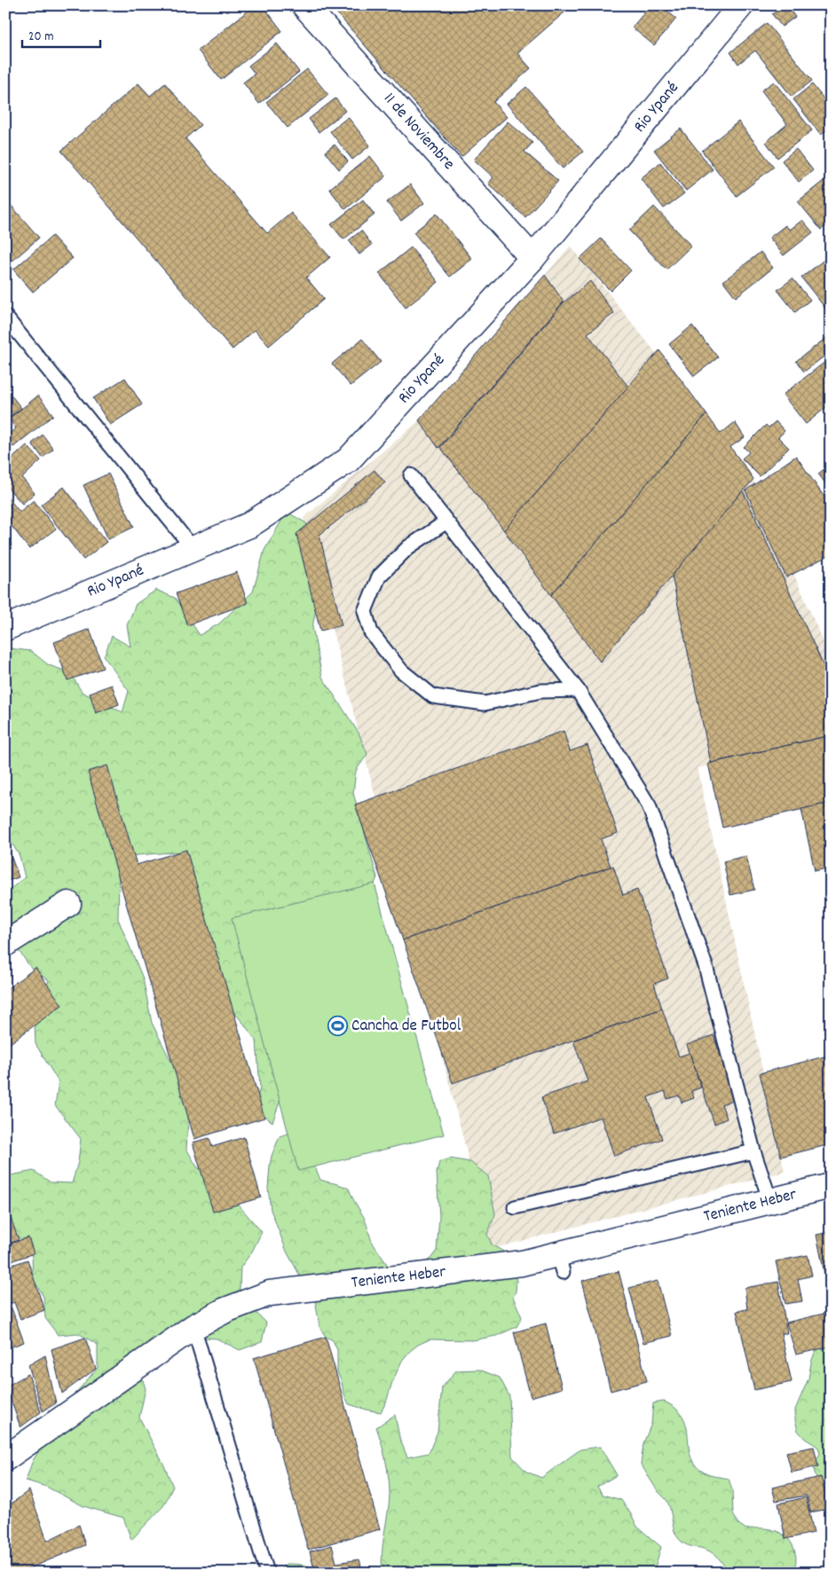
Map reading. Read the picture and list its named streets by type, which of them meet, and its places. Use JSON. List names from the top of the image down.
{
  "streets": {
    "street": ["Rio Ypané", "11 de Noviembre", "Teniente Heber"]
  },
  "crossings": [
    ["Rio Ypané", "11 de Noviembre"]
  ],
  "places": {
    "sports": ["Cancha de Futbol"]
  },
  "scale_bar": "20 m"
}
